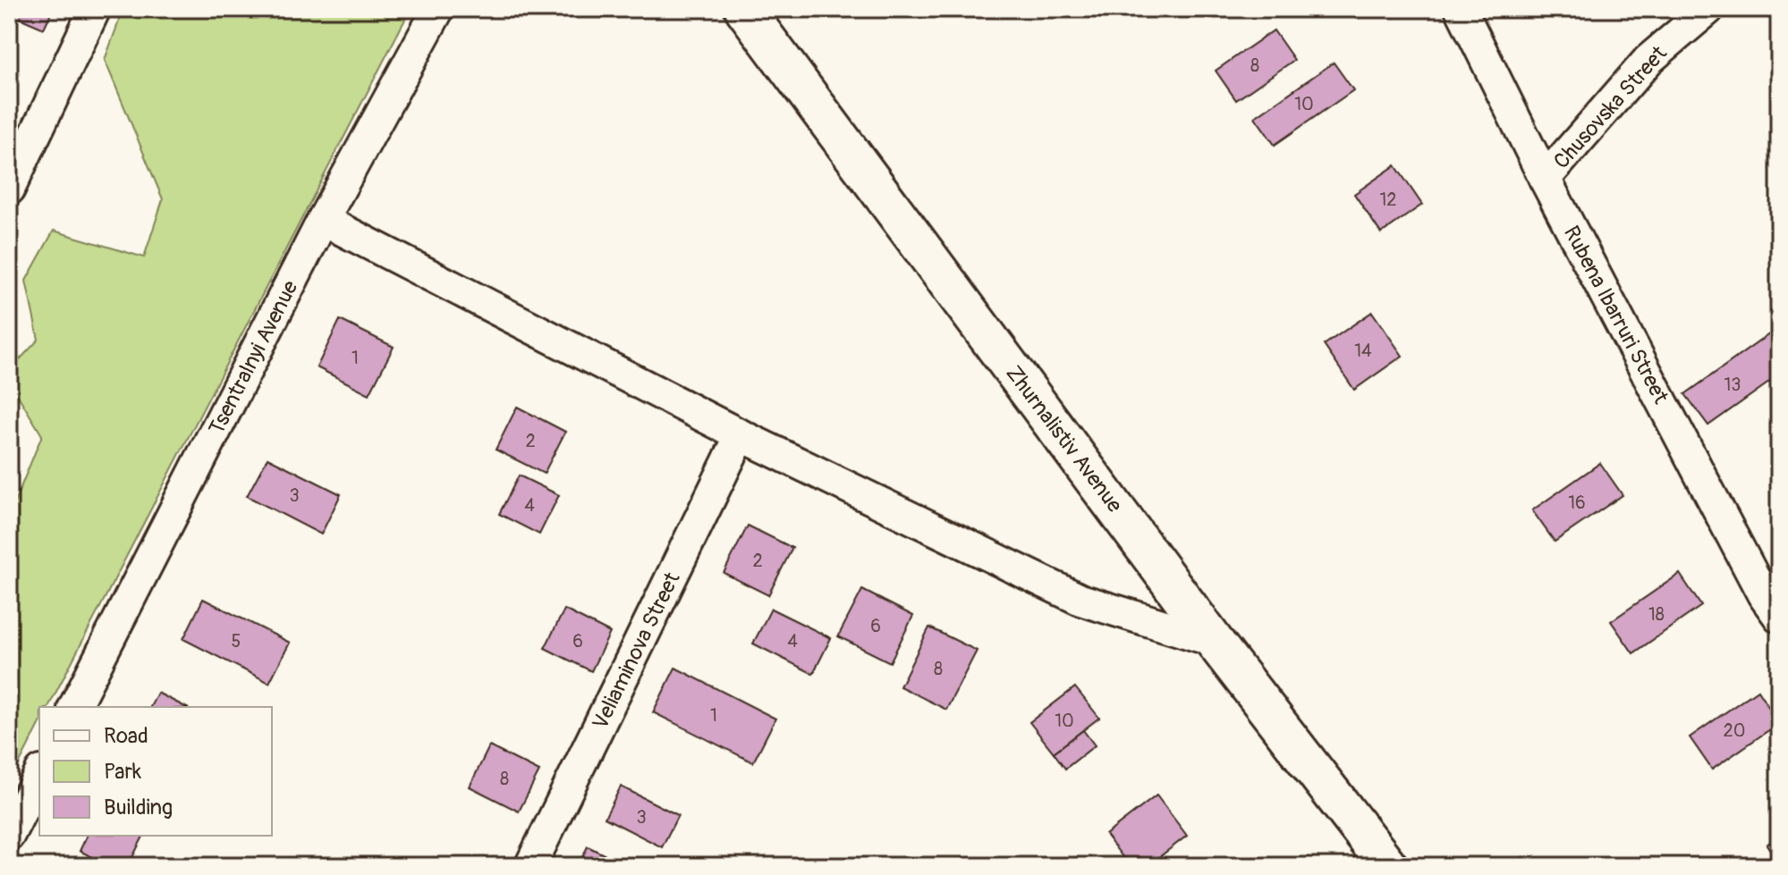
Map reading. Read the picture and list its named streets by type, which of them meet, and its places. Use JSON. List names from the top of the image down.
{
  "streets": {
    "main road": ["Zhurnalistiv Avenue"],
    "street": [
      "Chusovska Street",
      "Rubena Ibarruri Street",
      "Tsentralnyi Avenue",
      "Veliaminova Street"
    ]
  },
  "crossings": [
    ["Chusovska Street", "Rubena Ibarruri Street"]
  ],
  "house_numbers": [
    "8",
    "10",
    "12",
    "14",
    "1",
    "13",
    "2",
    "3",
    "16",
    "4",
    "2",
    "18",
    "6",
    "5",
    "6",
    "4",
    "8",
    "1",
    "10",
    "20",
    "8",
    "3"
  ],
  "legend": ["Road", "Park", "Building"]
}
